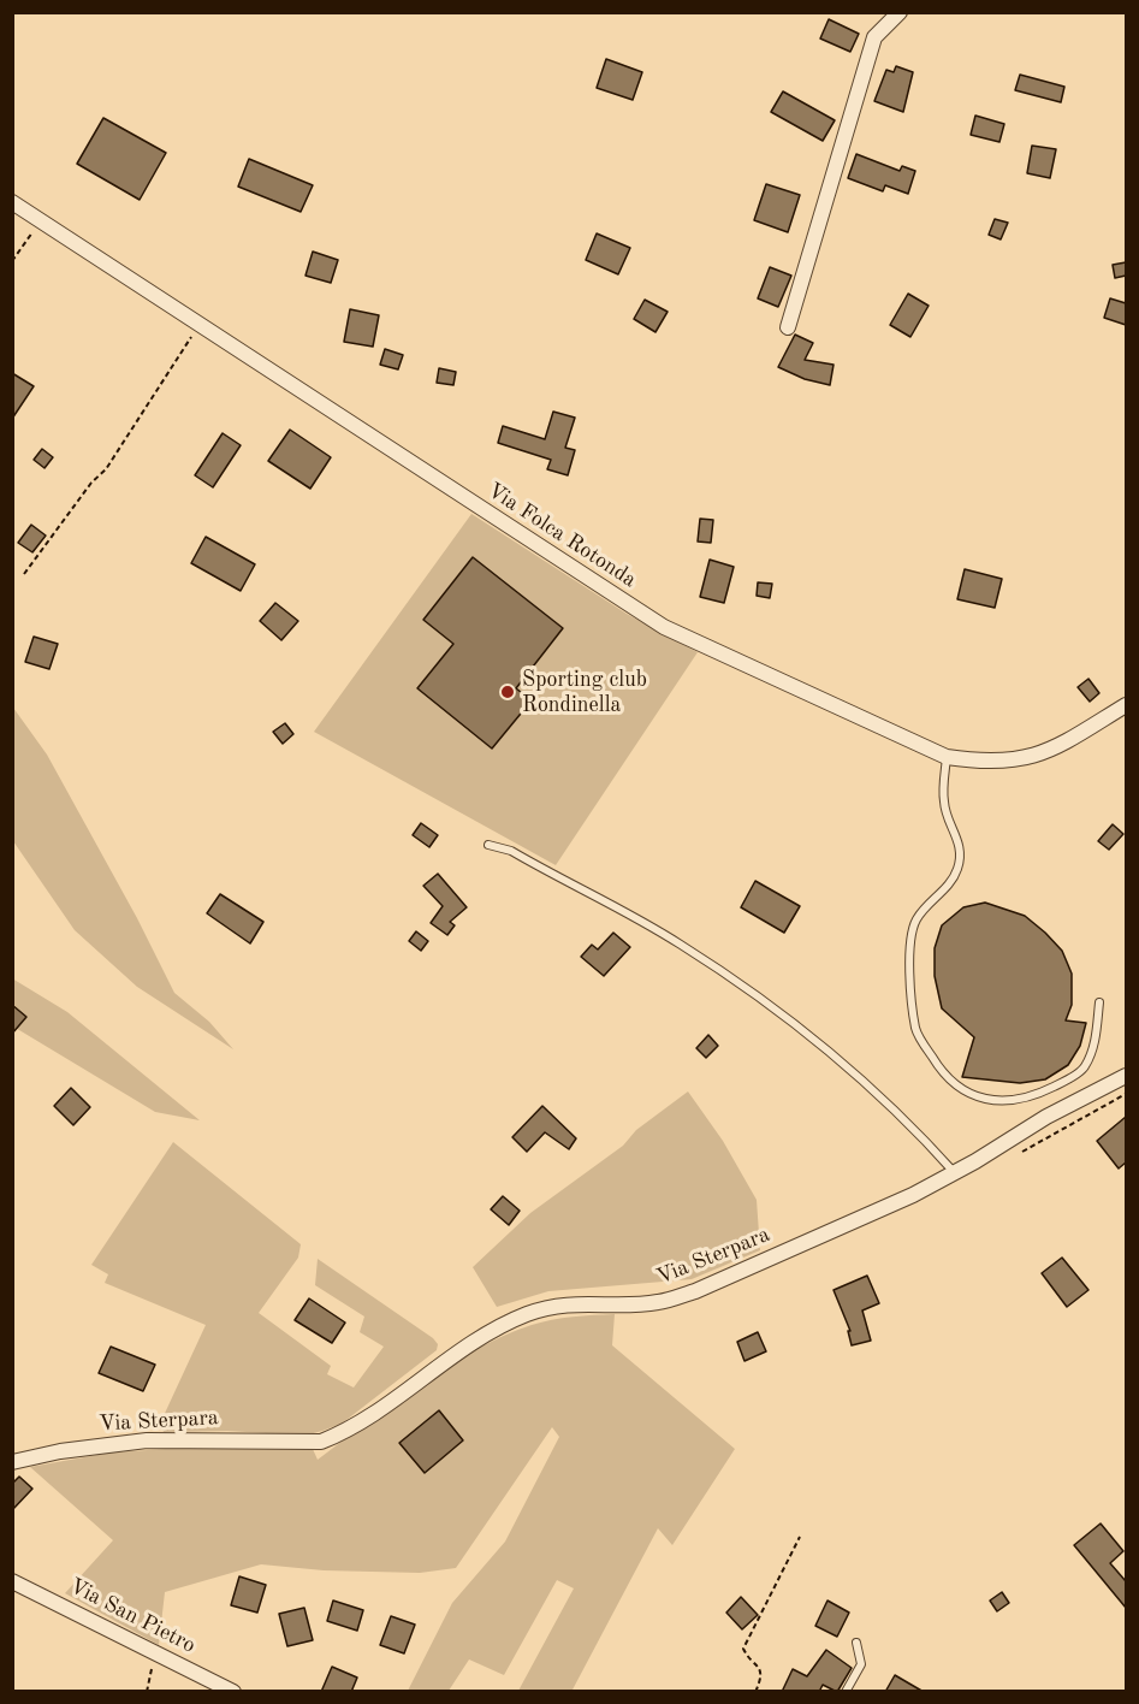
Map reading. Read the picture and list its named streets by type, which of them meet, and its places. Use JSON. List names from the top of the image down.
{
  "streets": {
    "street": ["Via Folca Rotonda", "Via Sterpara", "Via San Pietro"]
  },
  "places": ["Sporting club Rondinella"]
}
